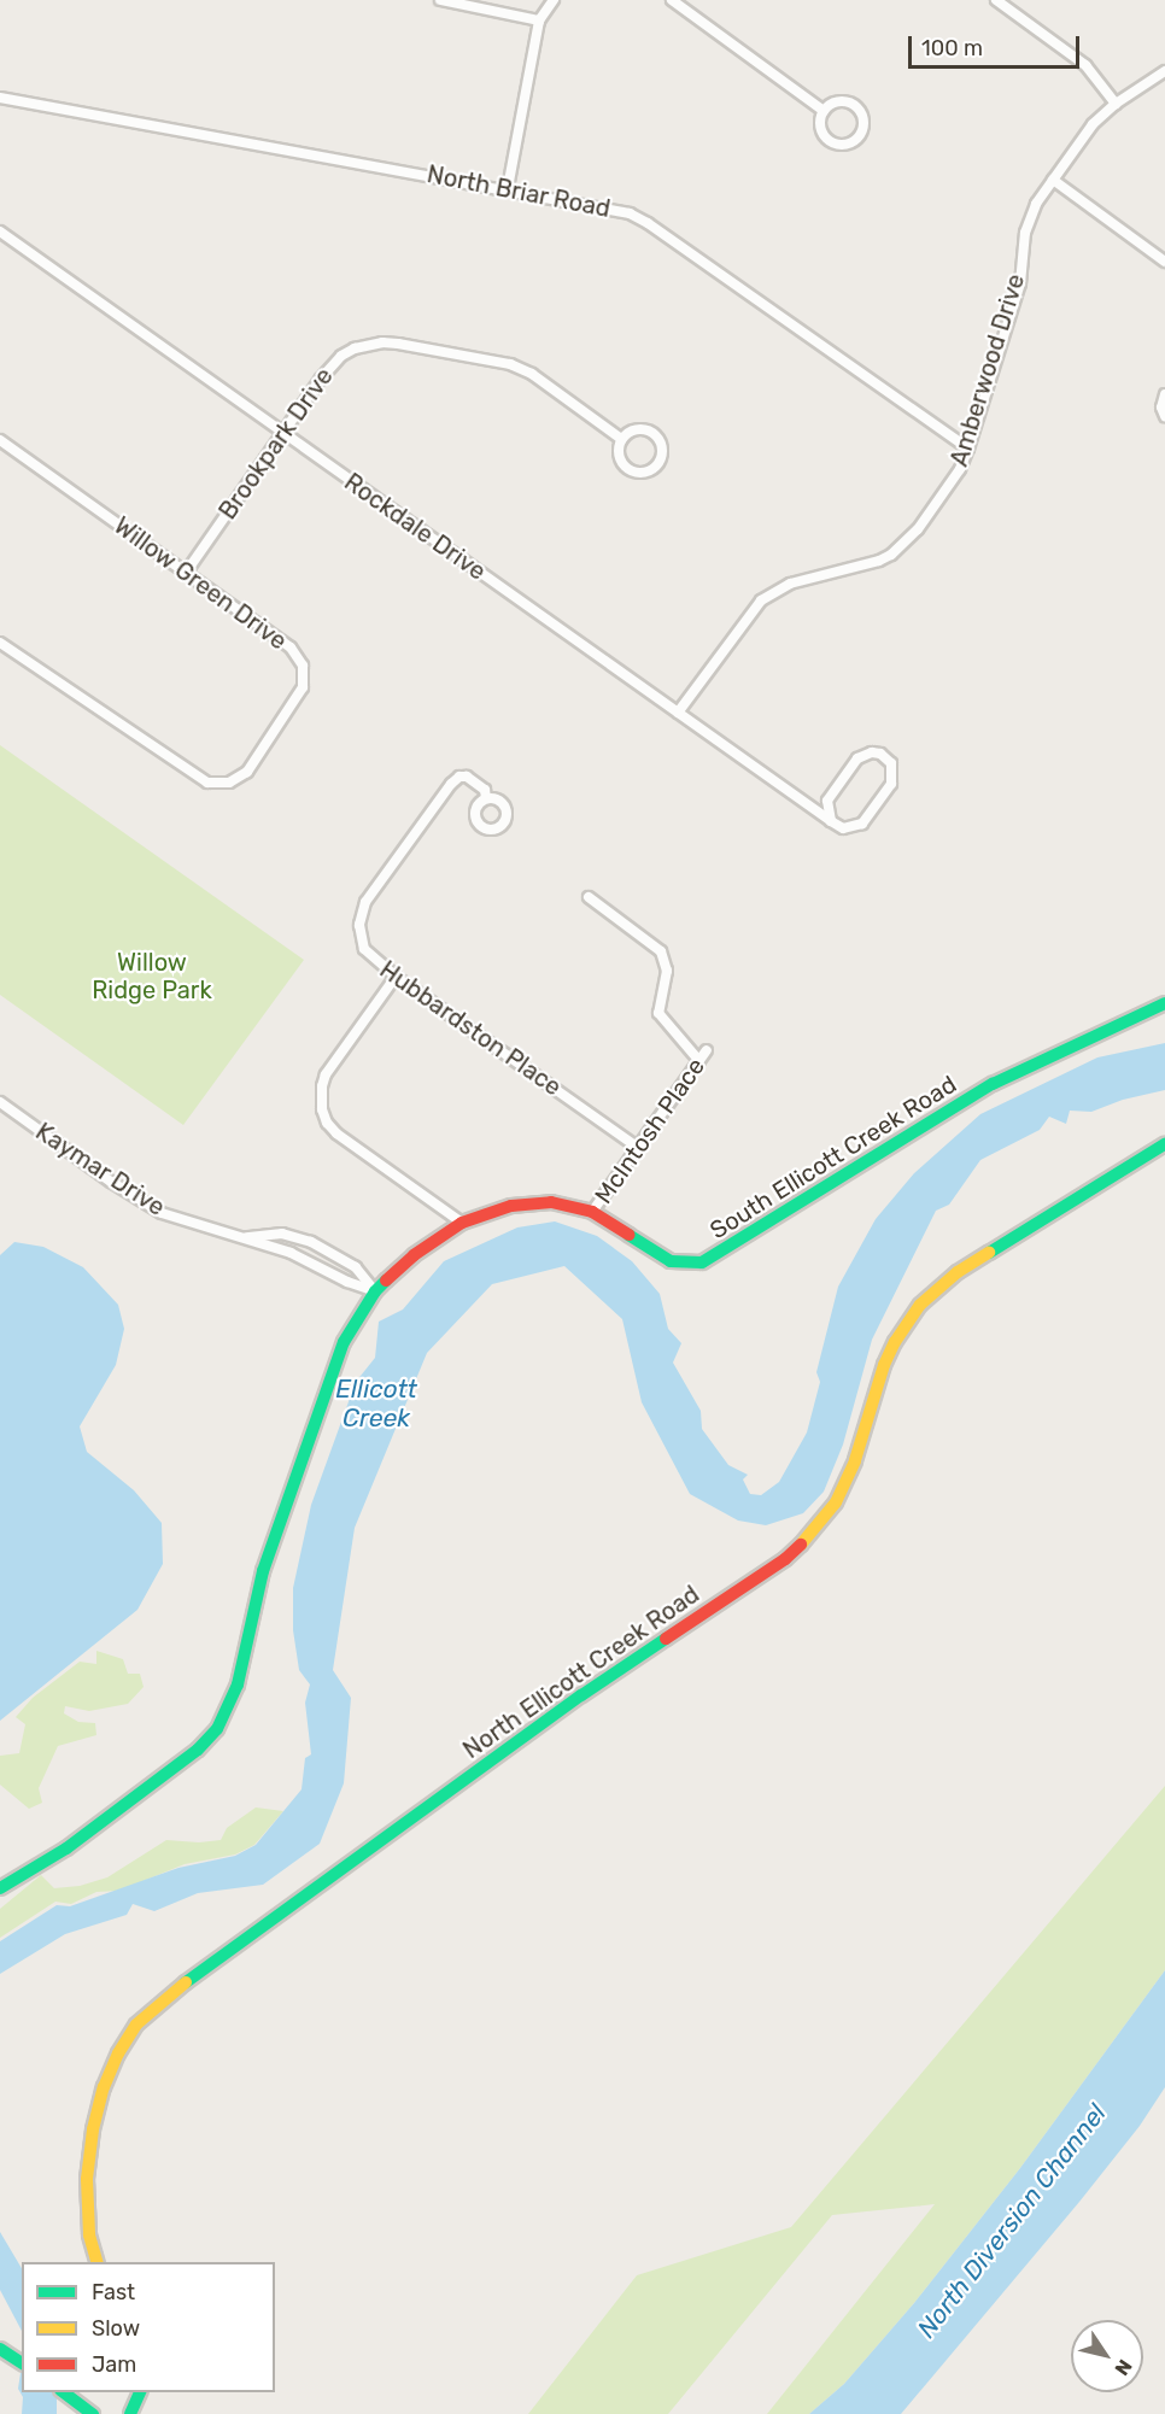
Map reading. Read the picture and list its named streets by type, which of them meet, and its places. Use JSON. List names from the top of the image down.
{
  "streets": {
    "street": [
      "North Briar Road",
      "Amberwood Drive",
      "Brookpark Drive",
      "Rockdale Drive",
      "Willow Green Drive",
      "Hubbardston Place",
      "McIntosh Place",
      "South Ellicott Creek Road",
      "Kaymar Drive",
      "North Ellicott Creek Road"
    ]
  },
  "crossings": [
    ["North Briar Road", "Amberwood Drive"],
    ["Amberwood Drive", "Rockdale Drive"],
    ["Brookpark Drive", "Rockdale Drive"],
    ["Brookpark Drive", "Willow Green Drive"],
    ["Hubbardston Place", "McIntosh Place"],
    ["McIntosh Place", "South Ellicott Creek Road"],
    ["South Ellicott Creek Road", "Kaymar Drive"]
  ],
  "water": ["Ellicott Creek", "North Diversion Channel"],
  "parks": ["Willow Ridge Park"],
  "legend": ["Fast", "Slow", "Jam"],
  "scale_bar": "100 m",
  "north": "bottom right"
}
